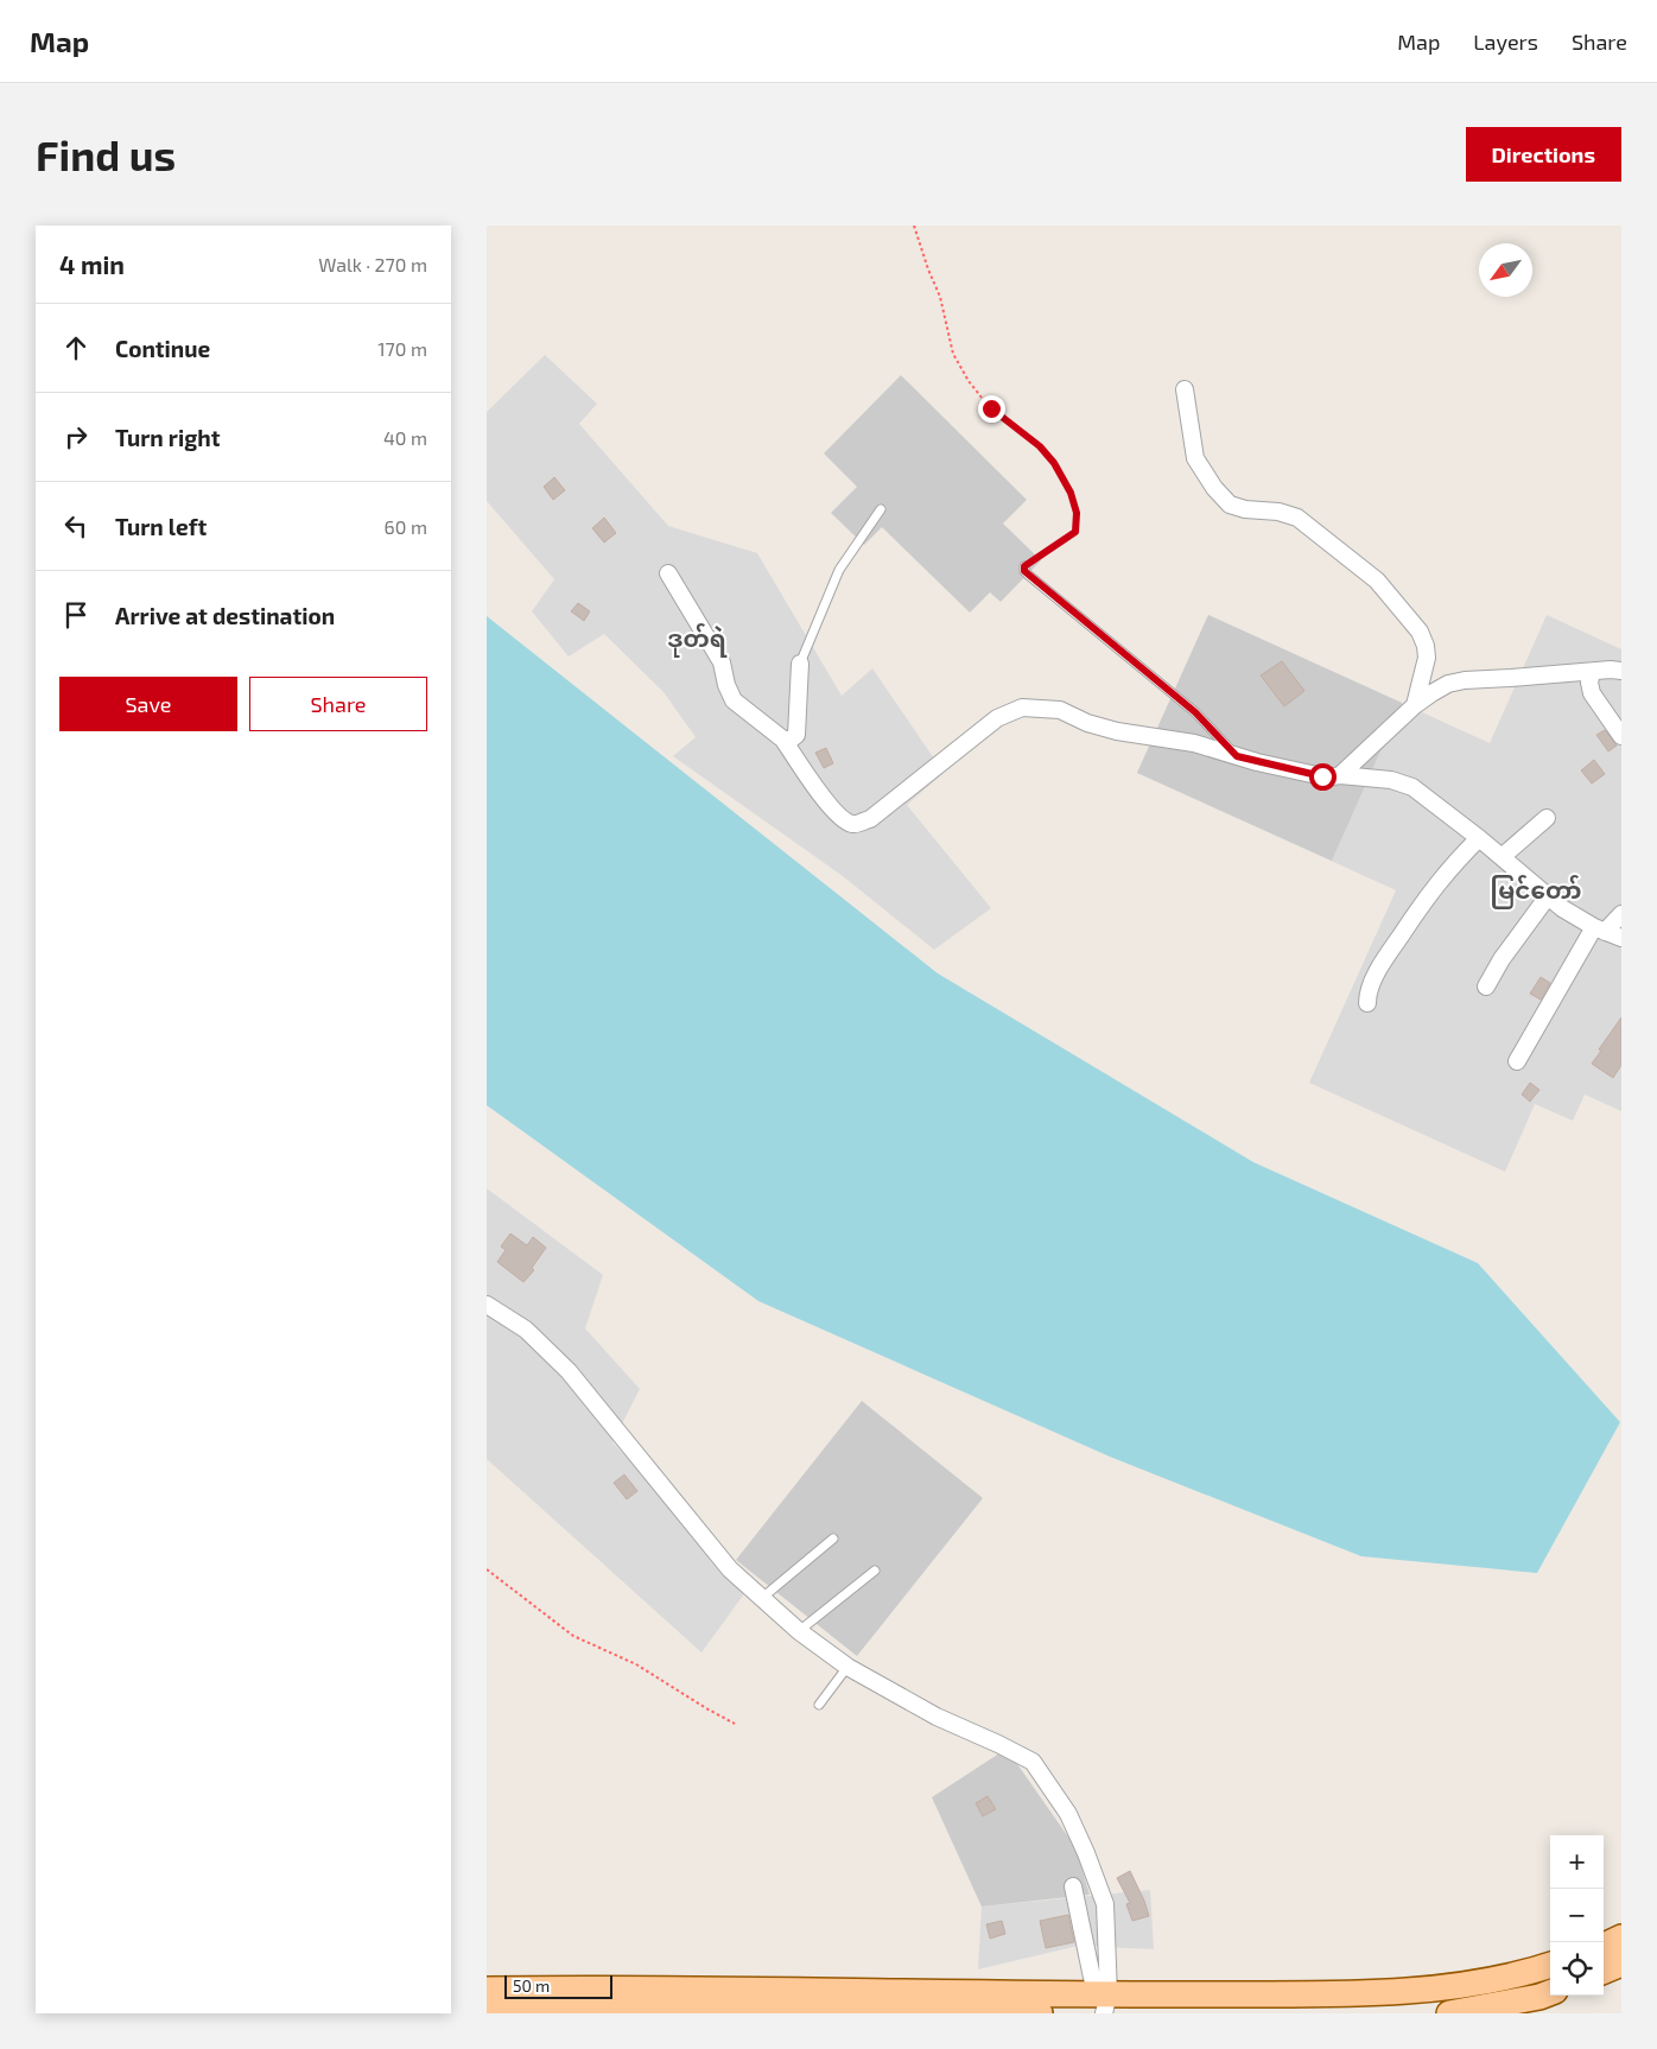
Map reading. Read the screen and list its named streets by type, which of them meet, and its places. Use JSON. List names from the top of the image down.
{
  "districts": ["ဒုတ်ရဲ", "မြင်တော်"],
  "scale_bar": "50 m",
  "north": "bottom left",
  "page": {
    "header": "Map",
    "nav": ["Map", "Layers", "Share"],
    "buttons": [
      "Directions",
      ["Save", "Share"]
    ],
    "title": "Find us",
    "heading": ["4 min", "Walk · 270 m"],
    "list": [
      ["Continue", "170 m"],
      ["Turn right", "40 m"],
      ["Turn left", "60 m"],
      "Arrive at destination"
    ],
    "map_buttons": ["+", "−"],
    "scale": "50 m"
  }
}
